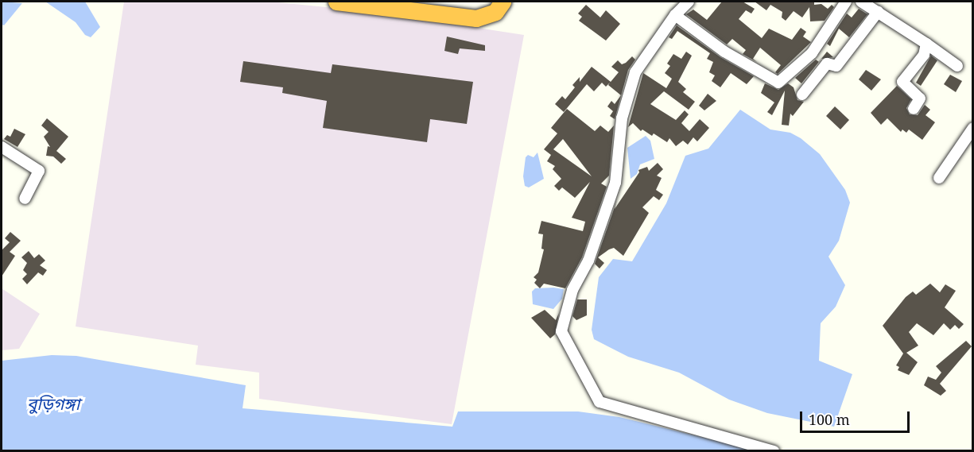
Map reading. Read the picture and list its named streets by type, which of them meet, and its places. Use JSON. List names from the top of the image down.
{
  "water": ["বুড়িগঙ্গা"],
  "scale_bar": "100 m"
}
